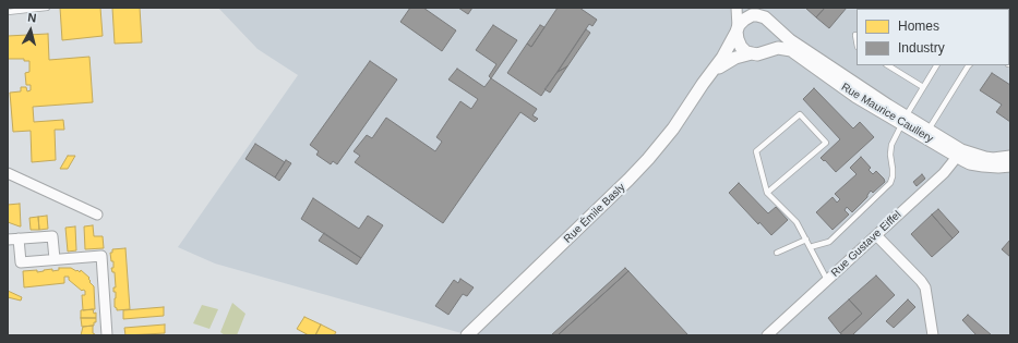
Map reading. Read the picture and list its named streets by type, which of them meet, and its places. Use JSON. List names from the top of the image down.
{
  "streets": {
    "street": ["Rue Maurice Caullery", "Rue Émile Basly", "Rue Gustave Eiffel"]
  },
  "crossings": [
    ["Rue Maurice Caullery", "Rue Émile Basly"],
    ["Rue Maurice Caullery", "Rue Gustave Eiffel"]
  ],
  "legend": ["Homes", "Industry"],
  "north": "top"
}
